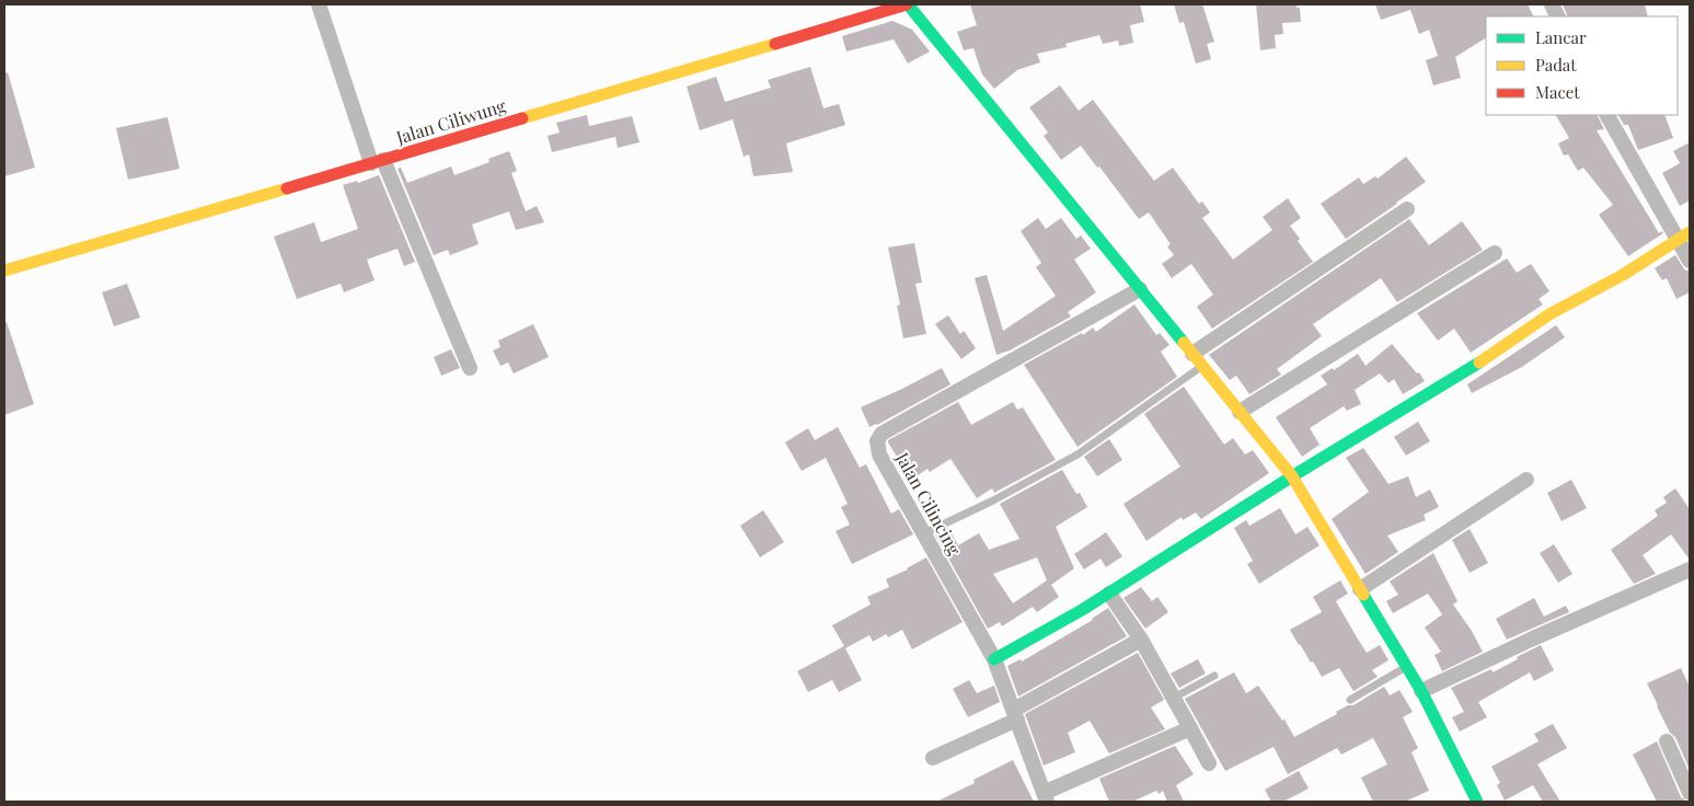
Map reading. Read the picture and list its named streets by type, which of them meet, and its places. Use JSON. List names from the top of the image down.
{
  "streets": {
    "street": ["Jalan Ciliwung", "Jalan Cilincing"]
  },
  "legend": ["Lancar", "Padat", "Macet"]
}
